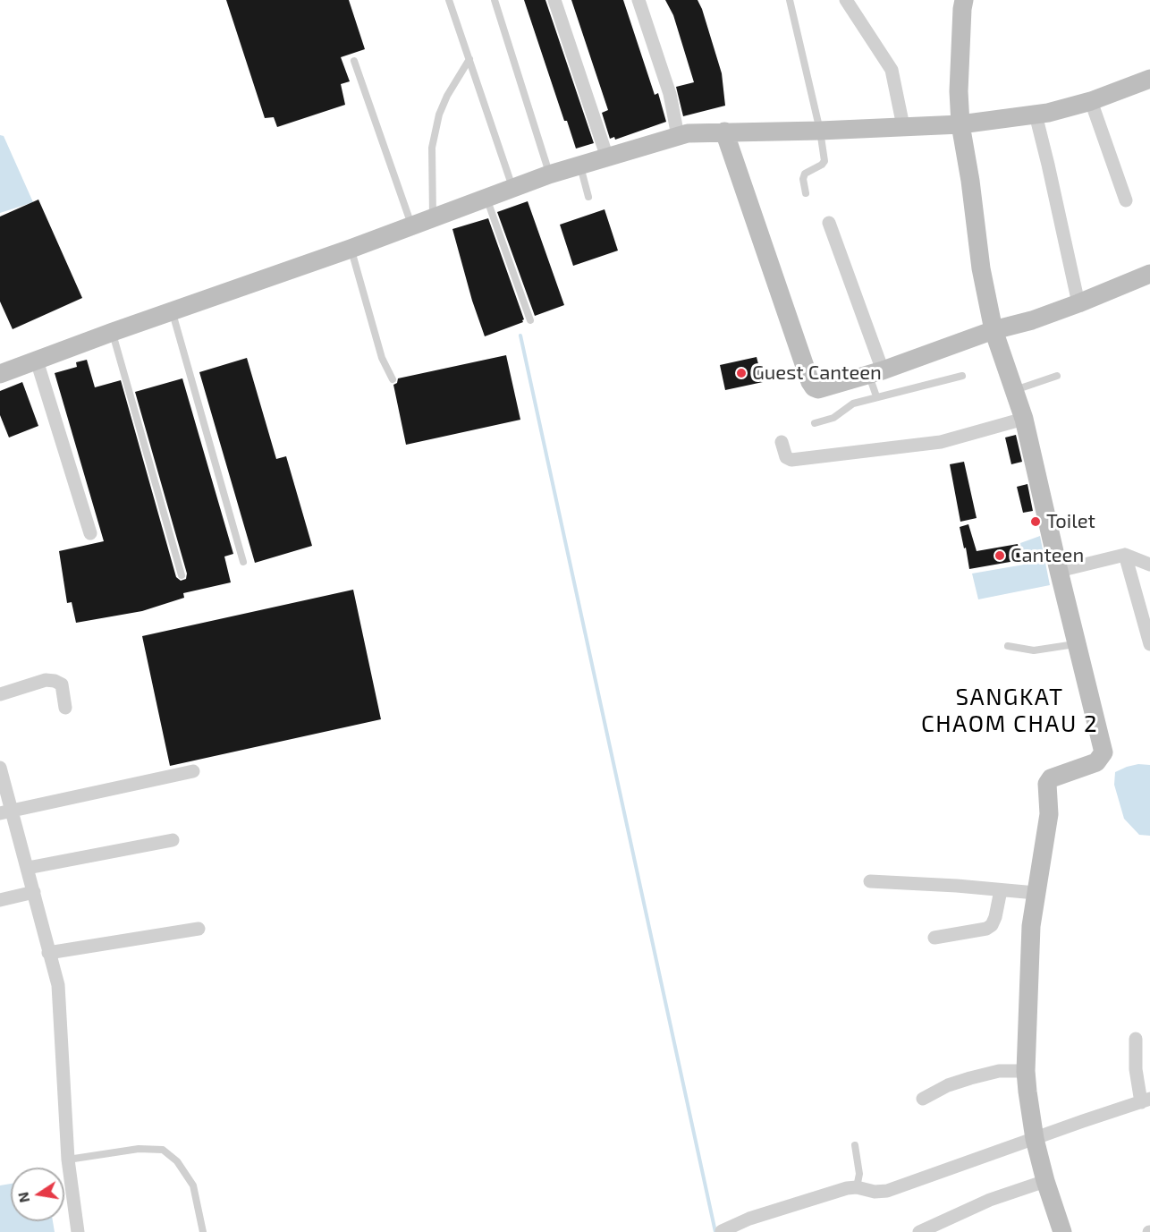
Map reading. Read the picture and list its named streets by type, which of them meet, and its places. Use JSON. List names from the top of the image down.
{
  "districts": ["SANGKAT CHAOM CHAU 2"],
  "places": ["Guest Canteen", "Toilet", "Canteen"],
  "north": "left"
}
